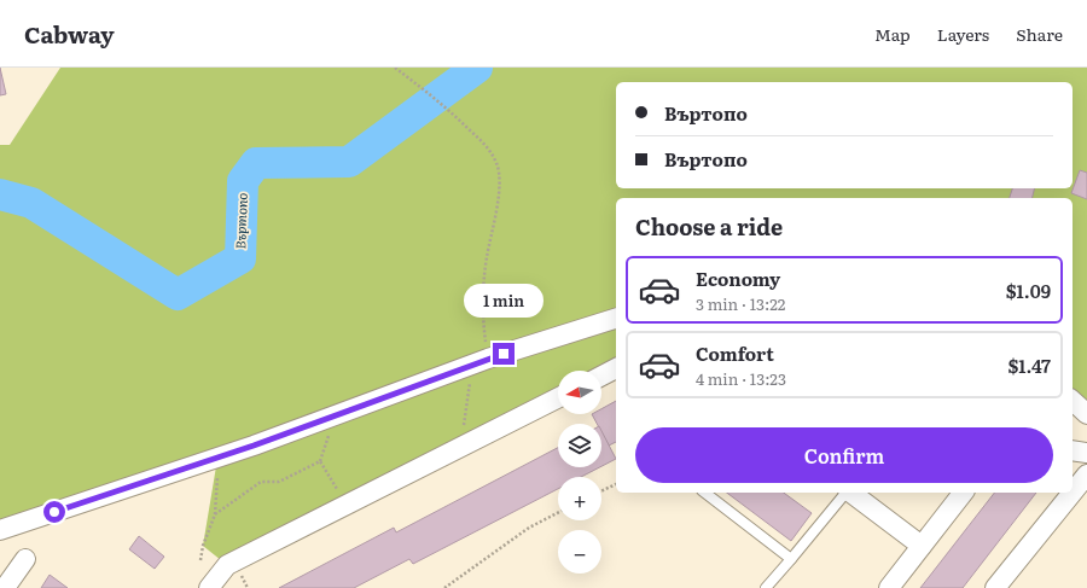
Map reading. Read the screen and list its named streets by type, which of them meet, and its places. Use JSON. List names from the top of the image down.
{
  "water": ["Въртопо"],
  "north": "left",
  "page": {
    "header": "Cabway",
    "nav": ["Map", "Layers", "Share"],
    "banner": ["Въртопо", "Въртопо"],
    "heading": "Choose a ride",
    "list": [
      {
        "name": "Economy",
        "note": "3 min · 13:22",
        "value": "$1.09"
      },
      {
        "name": "Comfort",
        "note": "4 min · 13:23",
        "value": "$1.47"
      }
    ],
    "bubble": "1 min",
    "map_buttons": ["+", "−"],
    "buttons": "Confirm"
  }
}
